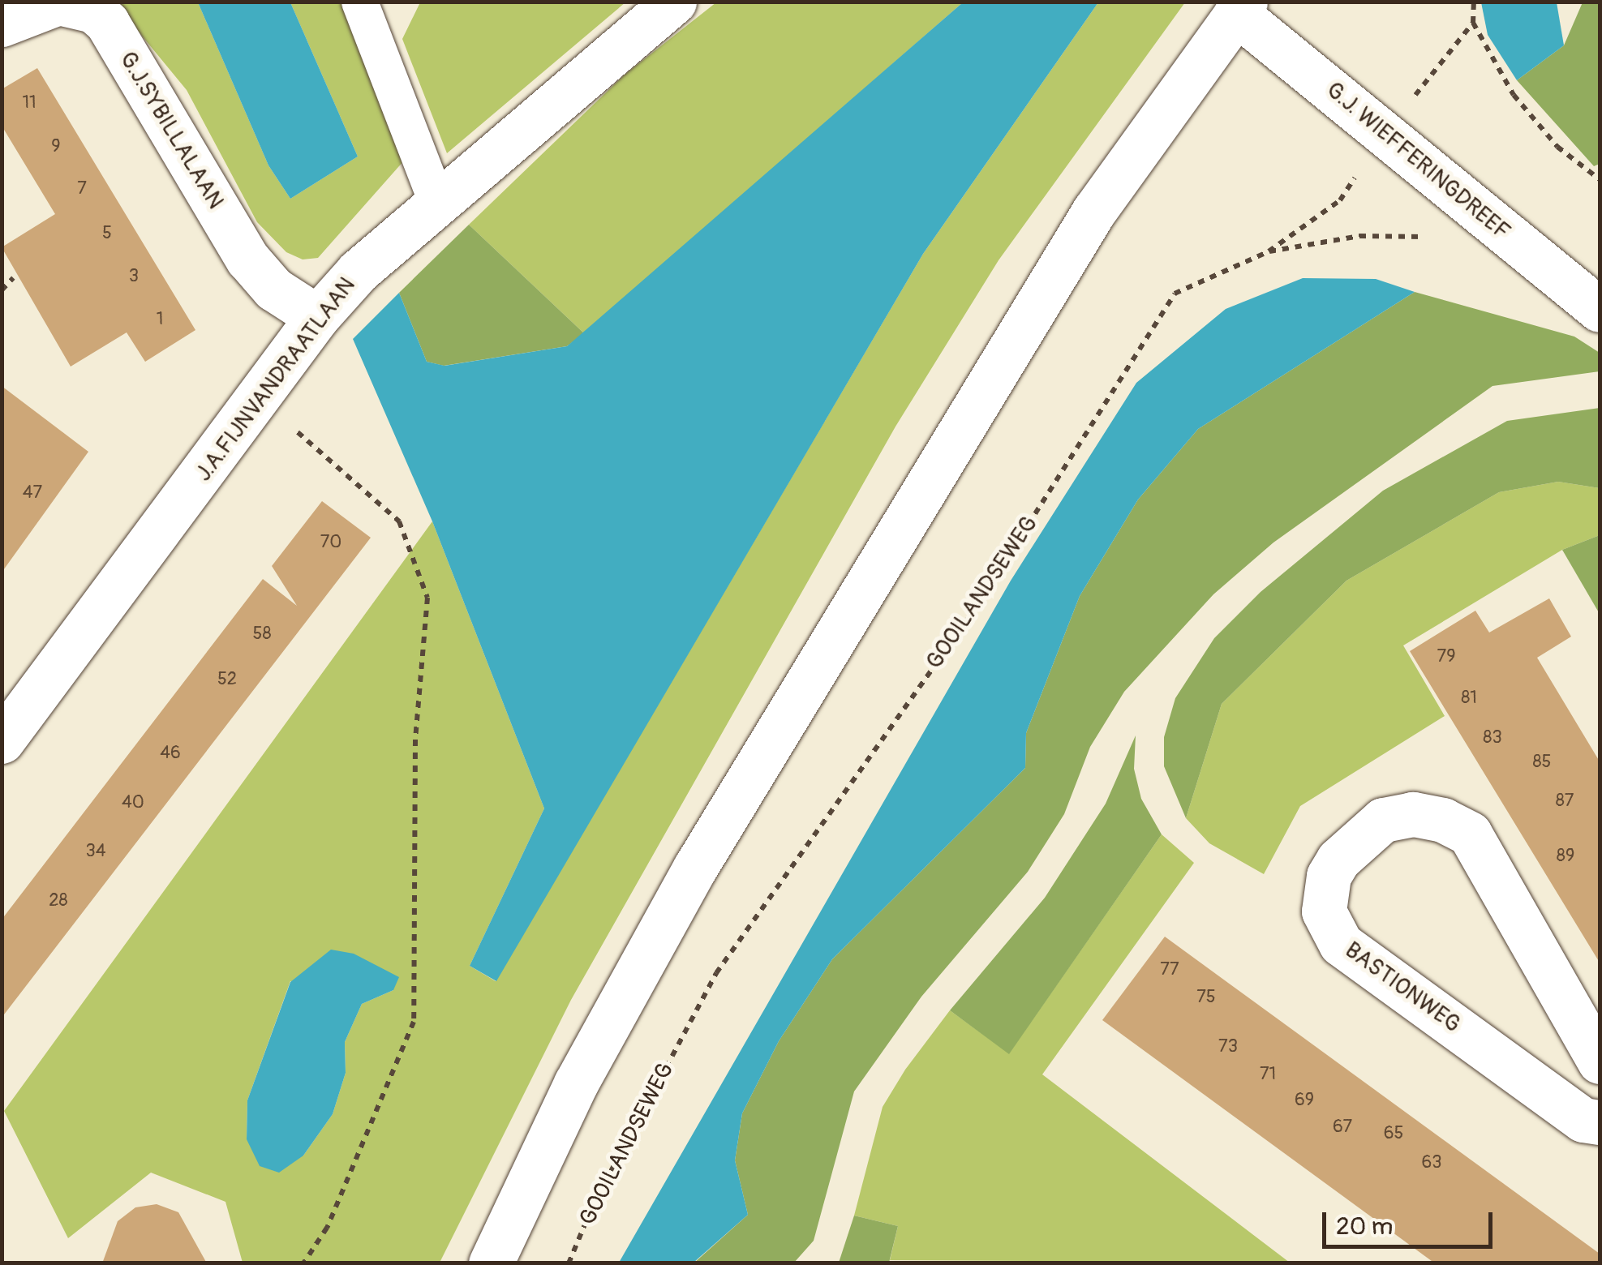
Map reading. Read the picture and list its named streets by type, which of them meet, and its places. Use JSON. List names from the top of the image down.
{
  "streets": {
    "street": [
      "G.J.SYBILLALAAN",
      "G.J. WIEFFERINGDREEF",
      "J.A.FIJNVANDRAATLAAN",
      "BASTIONWEG"
    ],
    "path": ["GOOILANDSEWEG"]
  },
  "crossings": [
    ["G.J.SYBILLALAAN", "J.A.FIJNVANDRAATLAAN"],
    ["G.J. WIEFFERINGDREEF", "GOOILANDSEWEG"]
  ],
  "house_numbers": [
    "11",
    "9",
    "7",
    "5",
    "3",
    "1",
    "47",
    "70",
    "58",
    "79",
    "52",
    "81",
    "83",
    "46",
    "85",
    "87",
    "40",
    "34",
    "89",
    "28",
    "77",
    "75",
    "73",
    "71",
    "69",
    "67",
    "65",
    "63"
  ],
  "scale_bar": "20 m"
}
